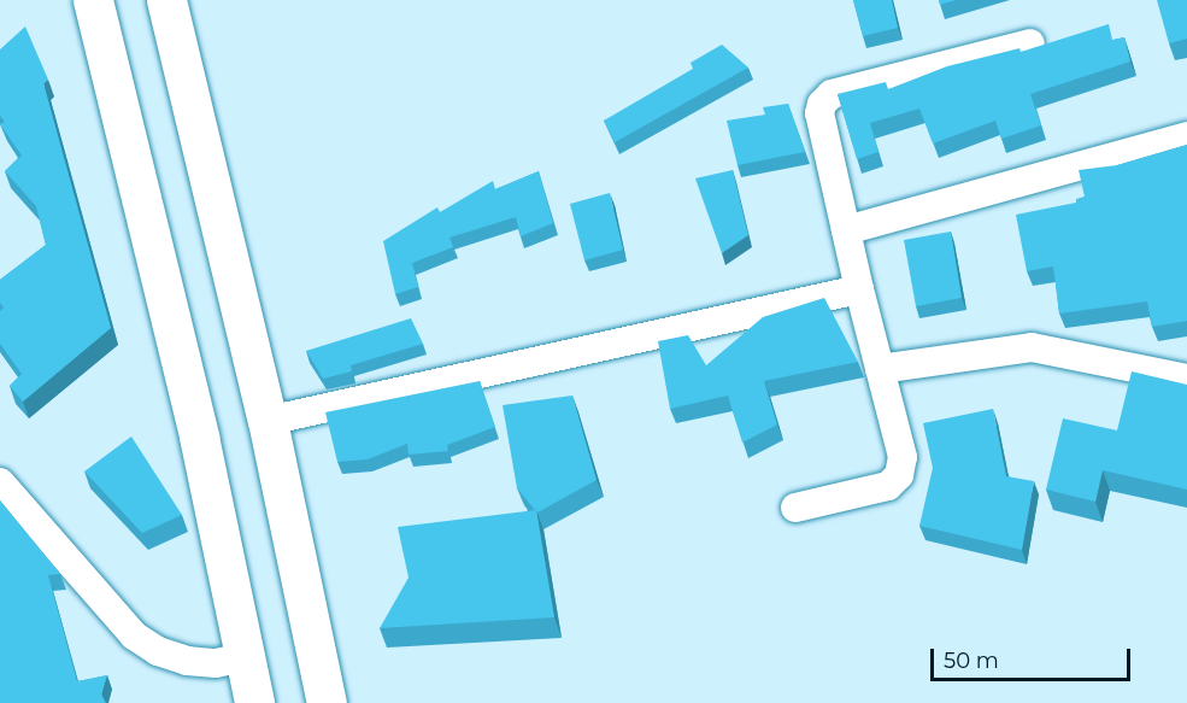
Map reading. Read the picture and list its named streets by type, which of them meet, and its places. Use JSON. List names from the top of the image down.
{
  "scale_bar": "50 m"
}
